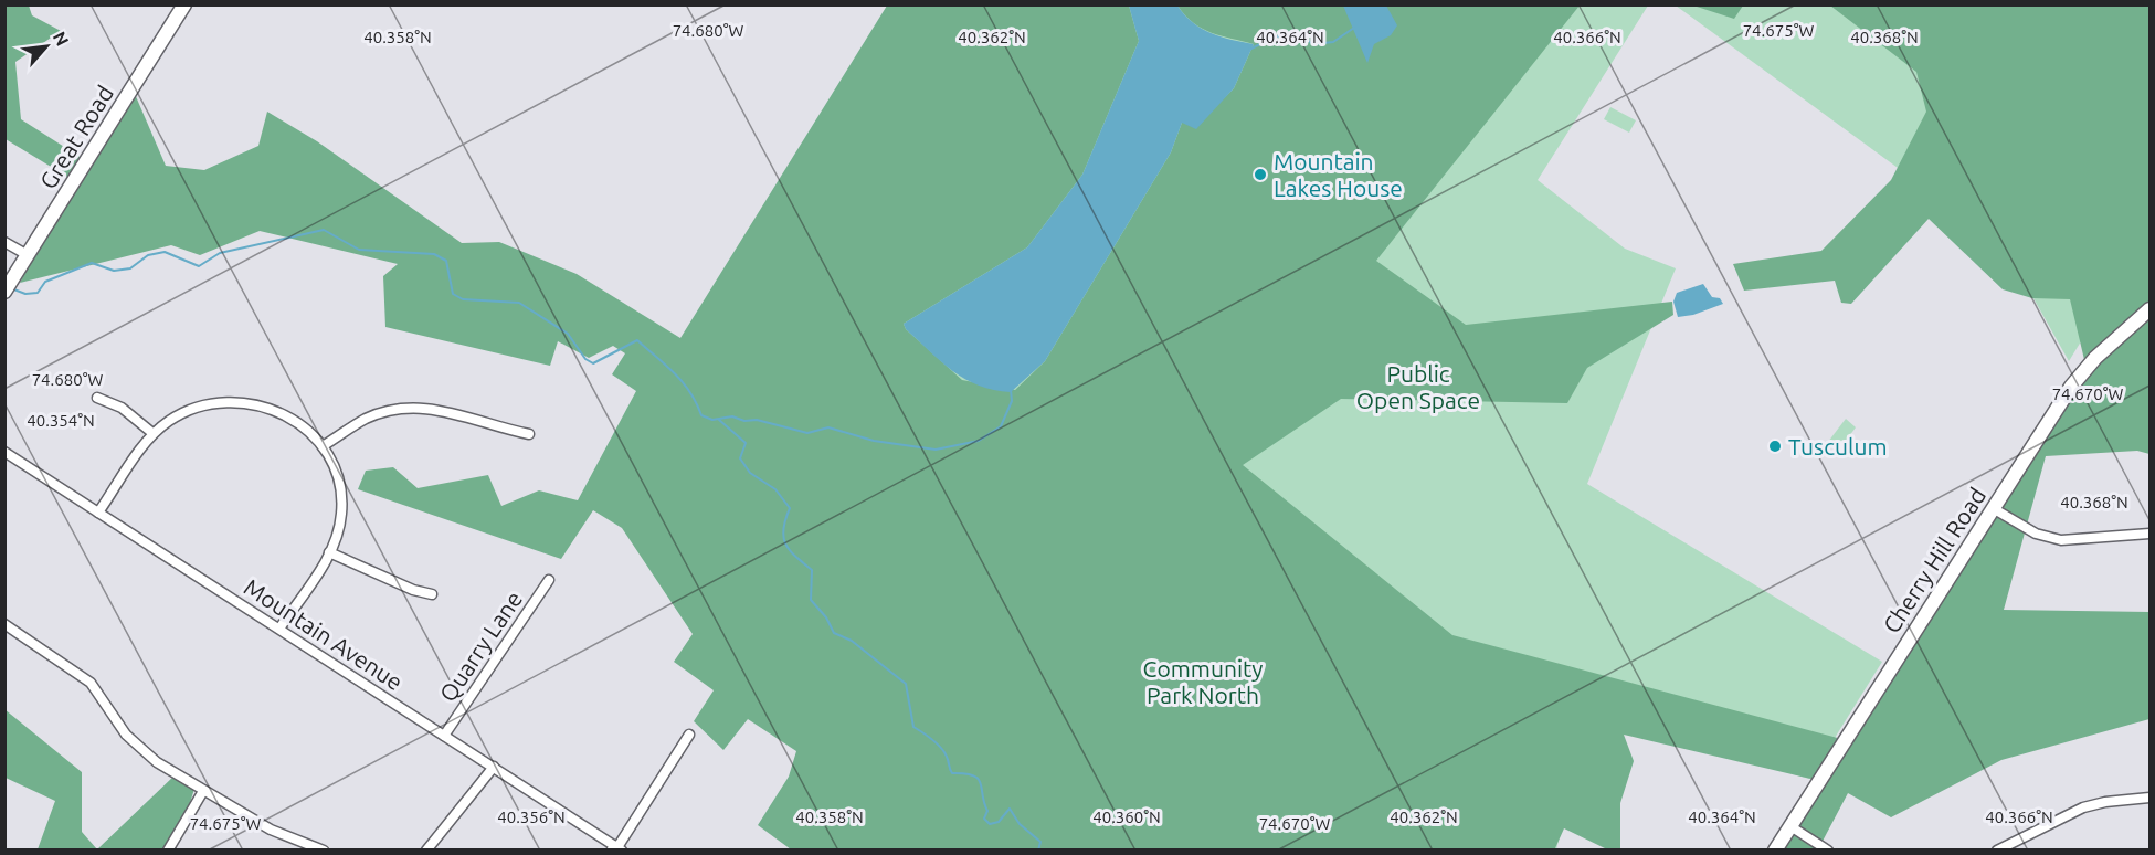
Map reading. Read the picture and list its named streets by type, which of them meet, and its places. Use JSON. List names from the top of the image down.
{
  "streets": {
    "street": [
      "Great Road",
      "Cherry Hill Road",
      "Mountain Avenue",
      "Quarry Lane"
    ]
  },
  "crossings": [
    ["Mountain Avenue", "Quarry Lane"]
  ],
  "parks": ["Public Open Space", "Community Park North"],
  "places": ["Mountain Lakes House", "Tusculum"],
  "north": "top right",
  "coordinates": [
    "74.680°W",
    "74.675°W",
    "40.358°N",
    "40.362°N",
    "40.364°N",
    "40.366°N",
    "40.368°N",
    "74.670°W",
    "40.354°N",
    "40.356°N",
    "40.360°N"
  ]
}
